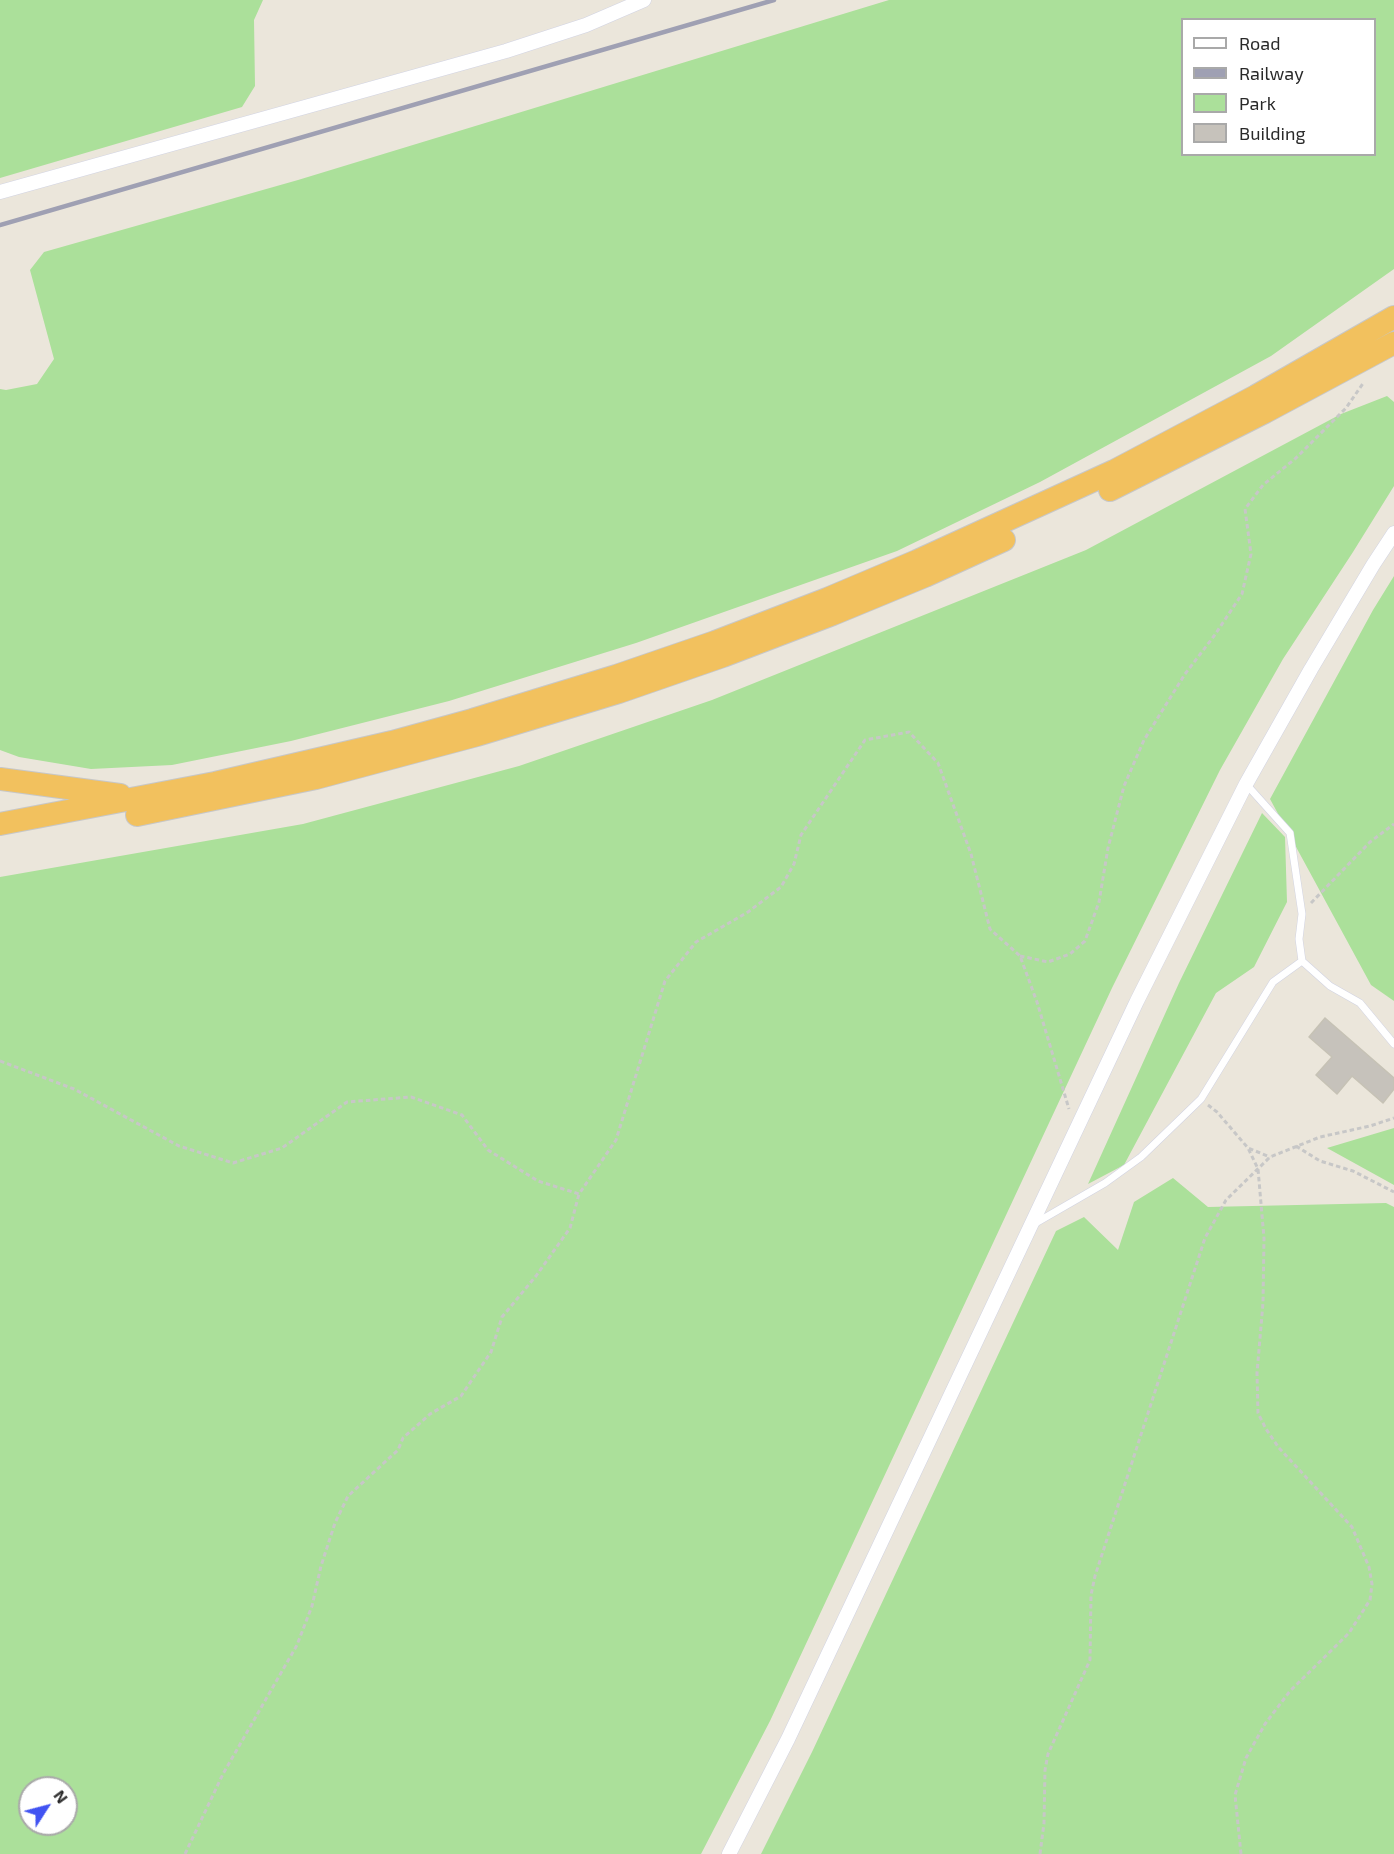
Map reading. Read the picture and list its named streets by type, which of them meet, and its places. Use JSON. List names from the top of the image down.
{
  "legend": [
    "Road",
    "Railway",
    "Park",
    "Building"
  ],
  "north": "top right"
}
